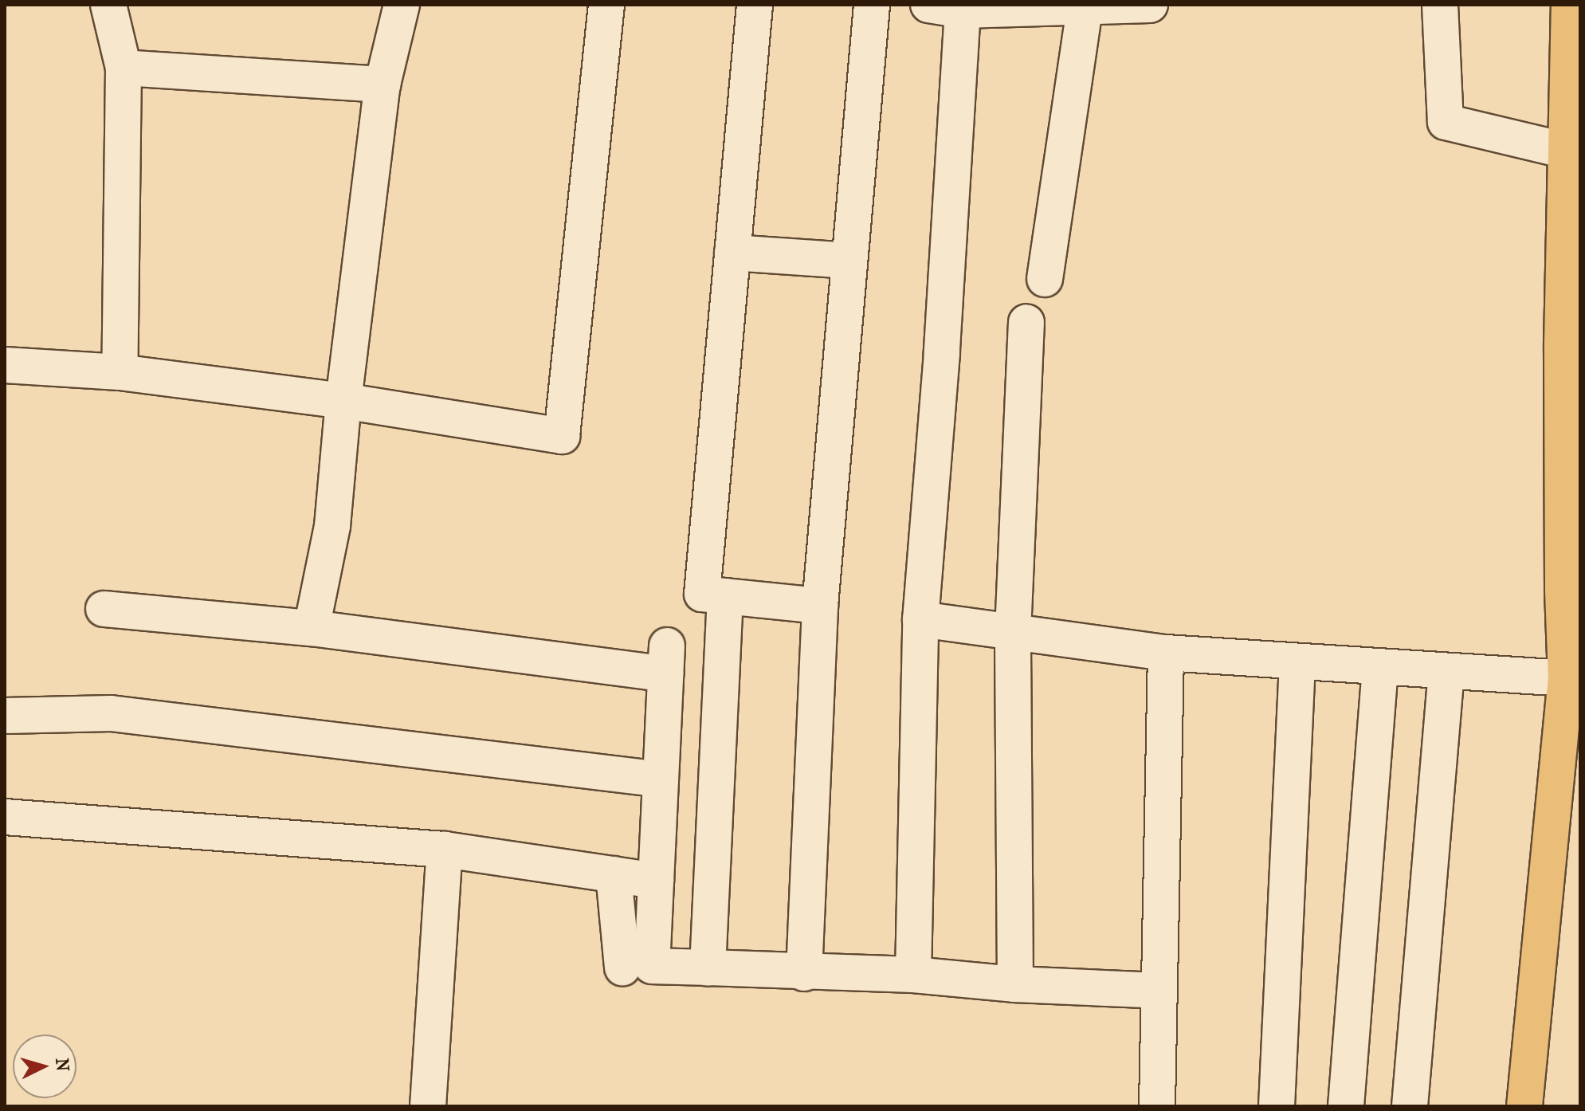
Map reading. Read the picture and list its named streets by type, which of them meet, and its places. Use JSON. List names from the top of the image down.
{
  "north": "right"
}
